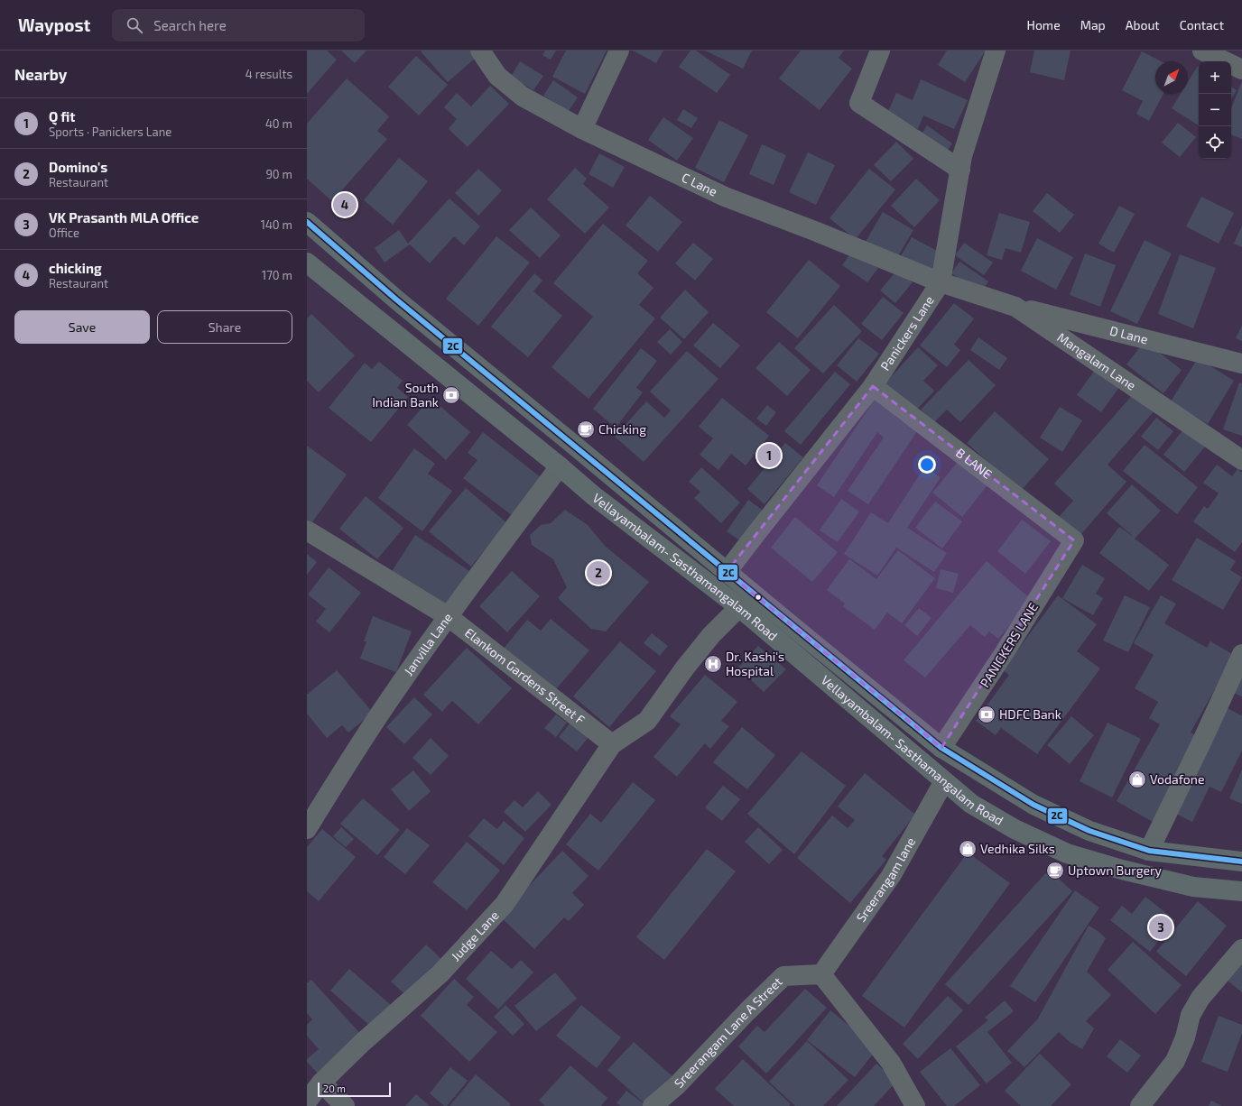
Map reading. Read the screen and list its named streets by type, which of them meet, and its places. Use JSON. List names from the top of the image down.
{
  "streets": {
    "main road": ["Vellayambalam- Sasthamangalam Road"],
    "street": [
      "C Lane",
      "Panickers Lane",
      "D Lane",
      "Mangalam Lane",
      "B LANE",
      "Janvilla Lane",
      "PANICKERS LANE",
      "Elankom Gardens Street F",
      "Sreerangam lane",
      "Judge Lane",
      "Sreerangam Lane A Street"
    ]
  },
  "crossings": [
    ["C Lane", "Panickers Lane"],
    ["C Lane", "Mangalam Lane"],
    ["Panickers Lane", "Mangalam Lane"],
    ["Panickers Lane", "B LANE"],
    ["Panickers Lane", "Vellayambalam- Sasthamangalam Road"],
    ["D Lane", "Mangalam Lane"],
    ["B LANE", "PANICKERS LANE"],
    ["Vellayambalam- Sasthamangalam Road", "Janvilla Lane"],
    ["Vellayambalam- Sasthamangalam Road", "PANICKERS LANE"],
    ["Vellayambalam- Sasthamangalam Road", "Sreerangam lane"],
    ["Janvilla Lane", "Elankom Gardens Street F"],
    ["Elankom Gardens Street F", "Judge Lane"],
    ["Sreerangam lane", "Sreerangam Lane A Street"]
  ],
  "places": {
    "bank": ["South Indian Bank", "HDFC Bank"],
    "cafe": ["Chicking", "Uptown Burgery"],
    "hospital": ["Dr. Kashi's Hospital"],
    "shop": ["Vodafone", "Vedhika Silks"]
  },
  "lines": ["transit line 2C"],
  "scale_bar": "20 m",
  "north": "top right",
  "page": {
    "header": "Waypost",
    "search": "Search here",
    "nav": [
      "Home",
      "Map",
      "About",
      "Contact"
    ],
    "heading": ["Nearby", "4 results"],
    "map_buttons": ["+", "−"],
    "list": [
      {
        "mark": "1",
        "name": "Q fit",
        "note": "Sports · Panickers Lane",
        "value": "40 m"
      },
      {
        "mark": "2",
        "name": "Domino's",
        "note": "Restaurant",
        "value": "90 m"
      },
      {
        "mark": "3",
        "name": "VK Prasanth MLA Office",
        "note": "Office",
        "value": "140 m"
      },
      {
        "mark": "4",
        "name": "chicking",
        "note": "Restaurant",
        "value": "170 m"
      }
    ],
    "pins": [
      "4",
      "1",
      "2",
      "3"
    ],
    "buttons": ["Save", "Share"],
    "scale": "20 m"
  }
}
